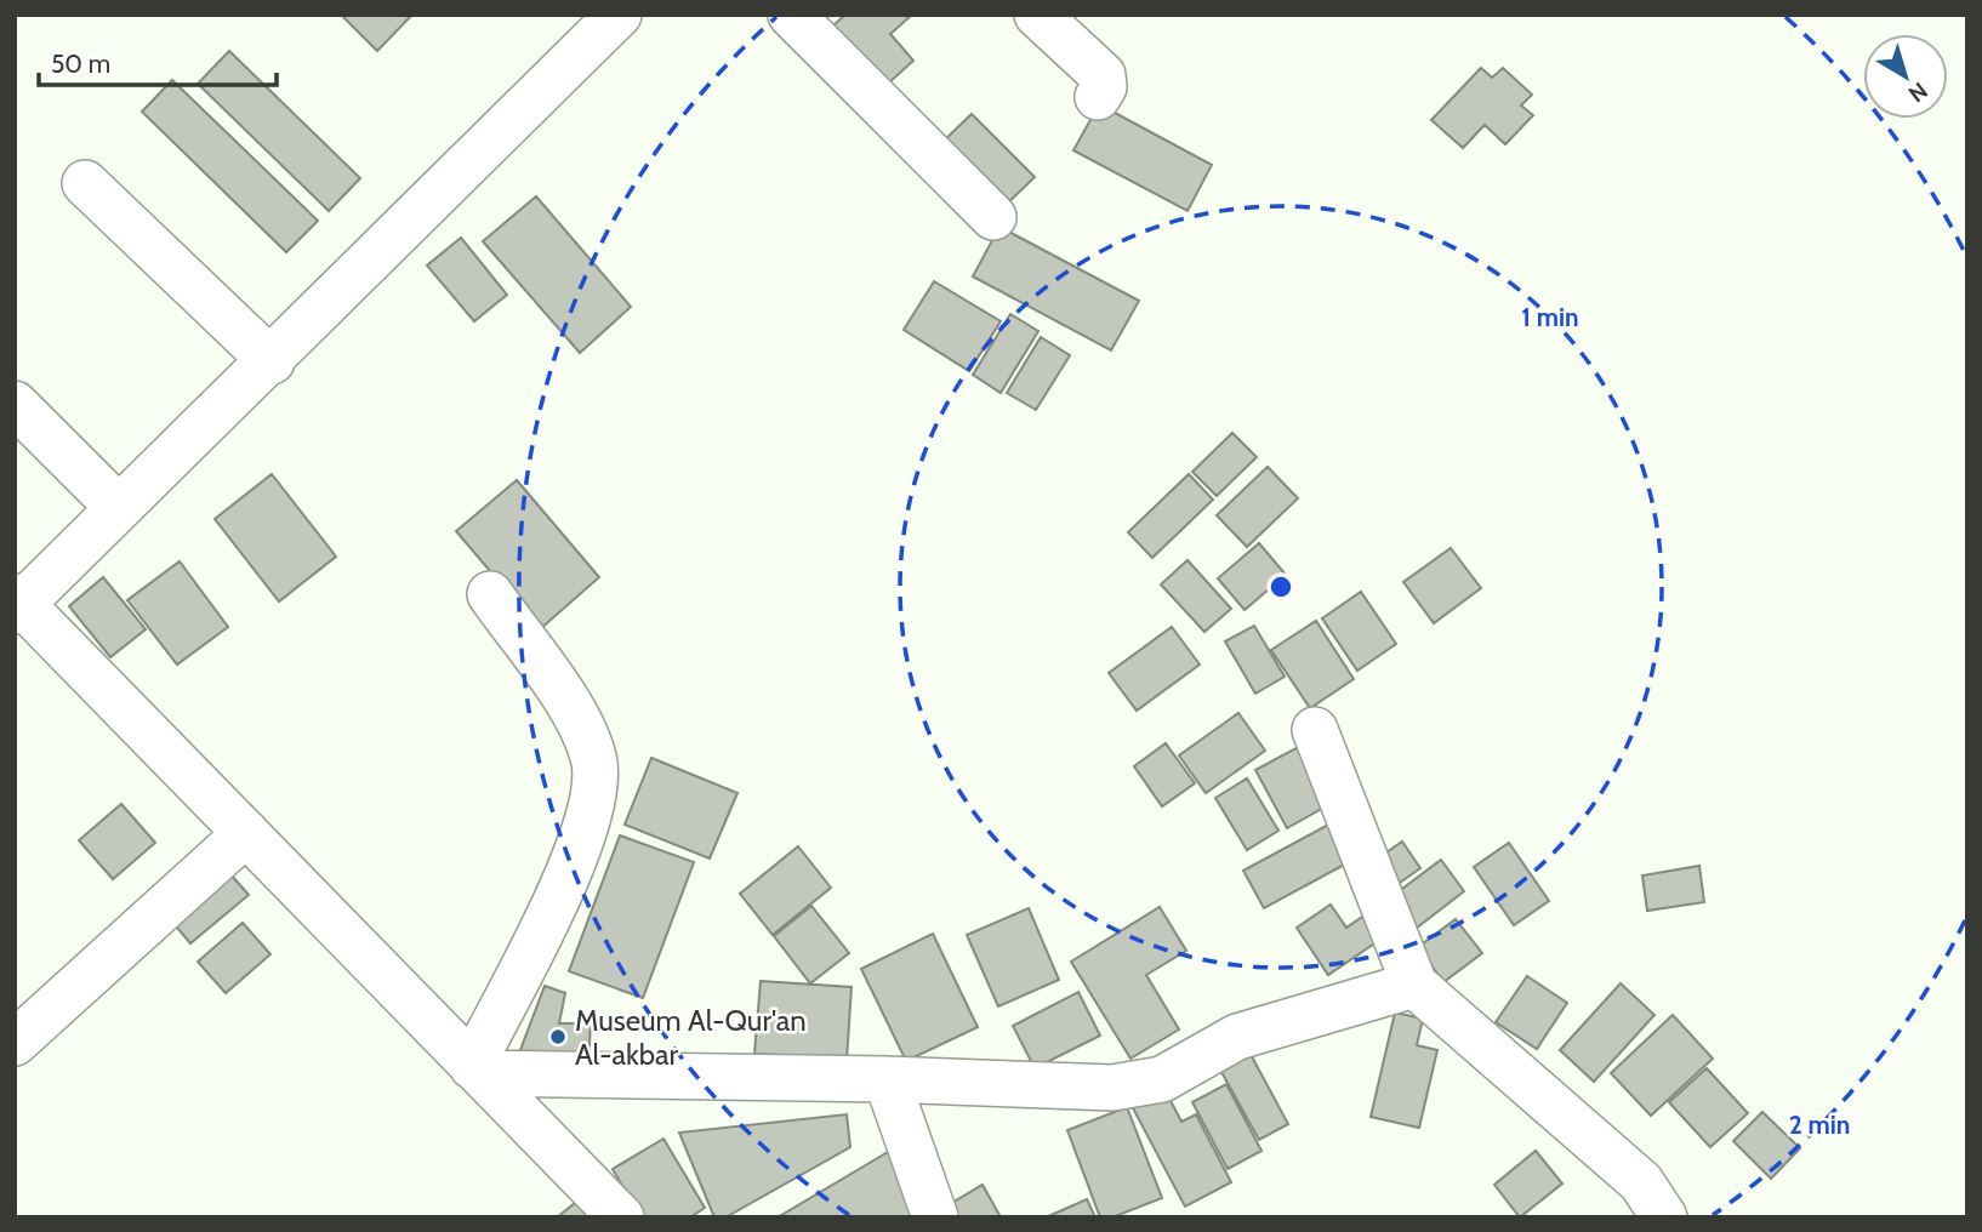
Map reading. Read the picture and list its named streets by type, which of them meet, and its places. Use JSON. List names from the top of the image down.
{
  "places": ["Museum Al-Qur'an Al-akbar"],
  "scale_bar": "50 m",
  "north": "bottom right",
  "rings": ["1 min", "2 min"]
}
